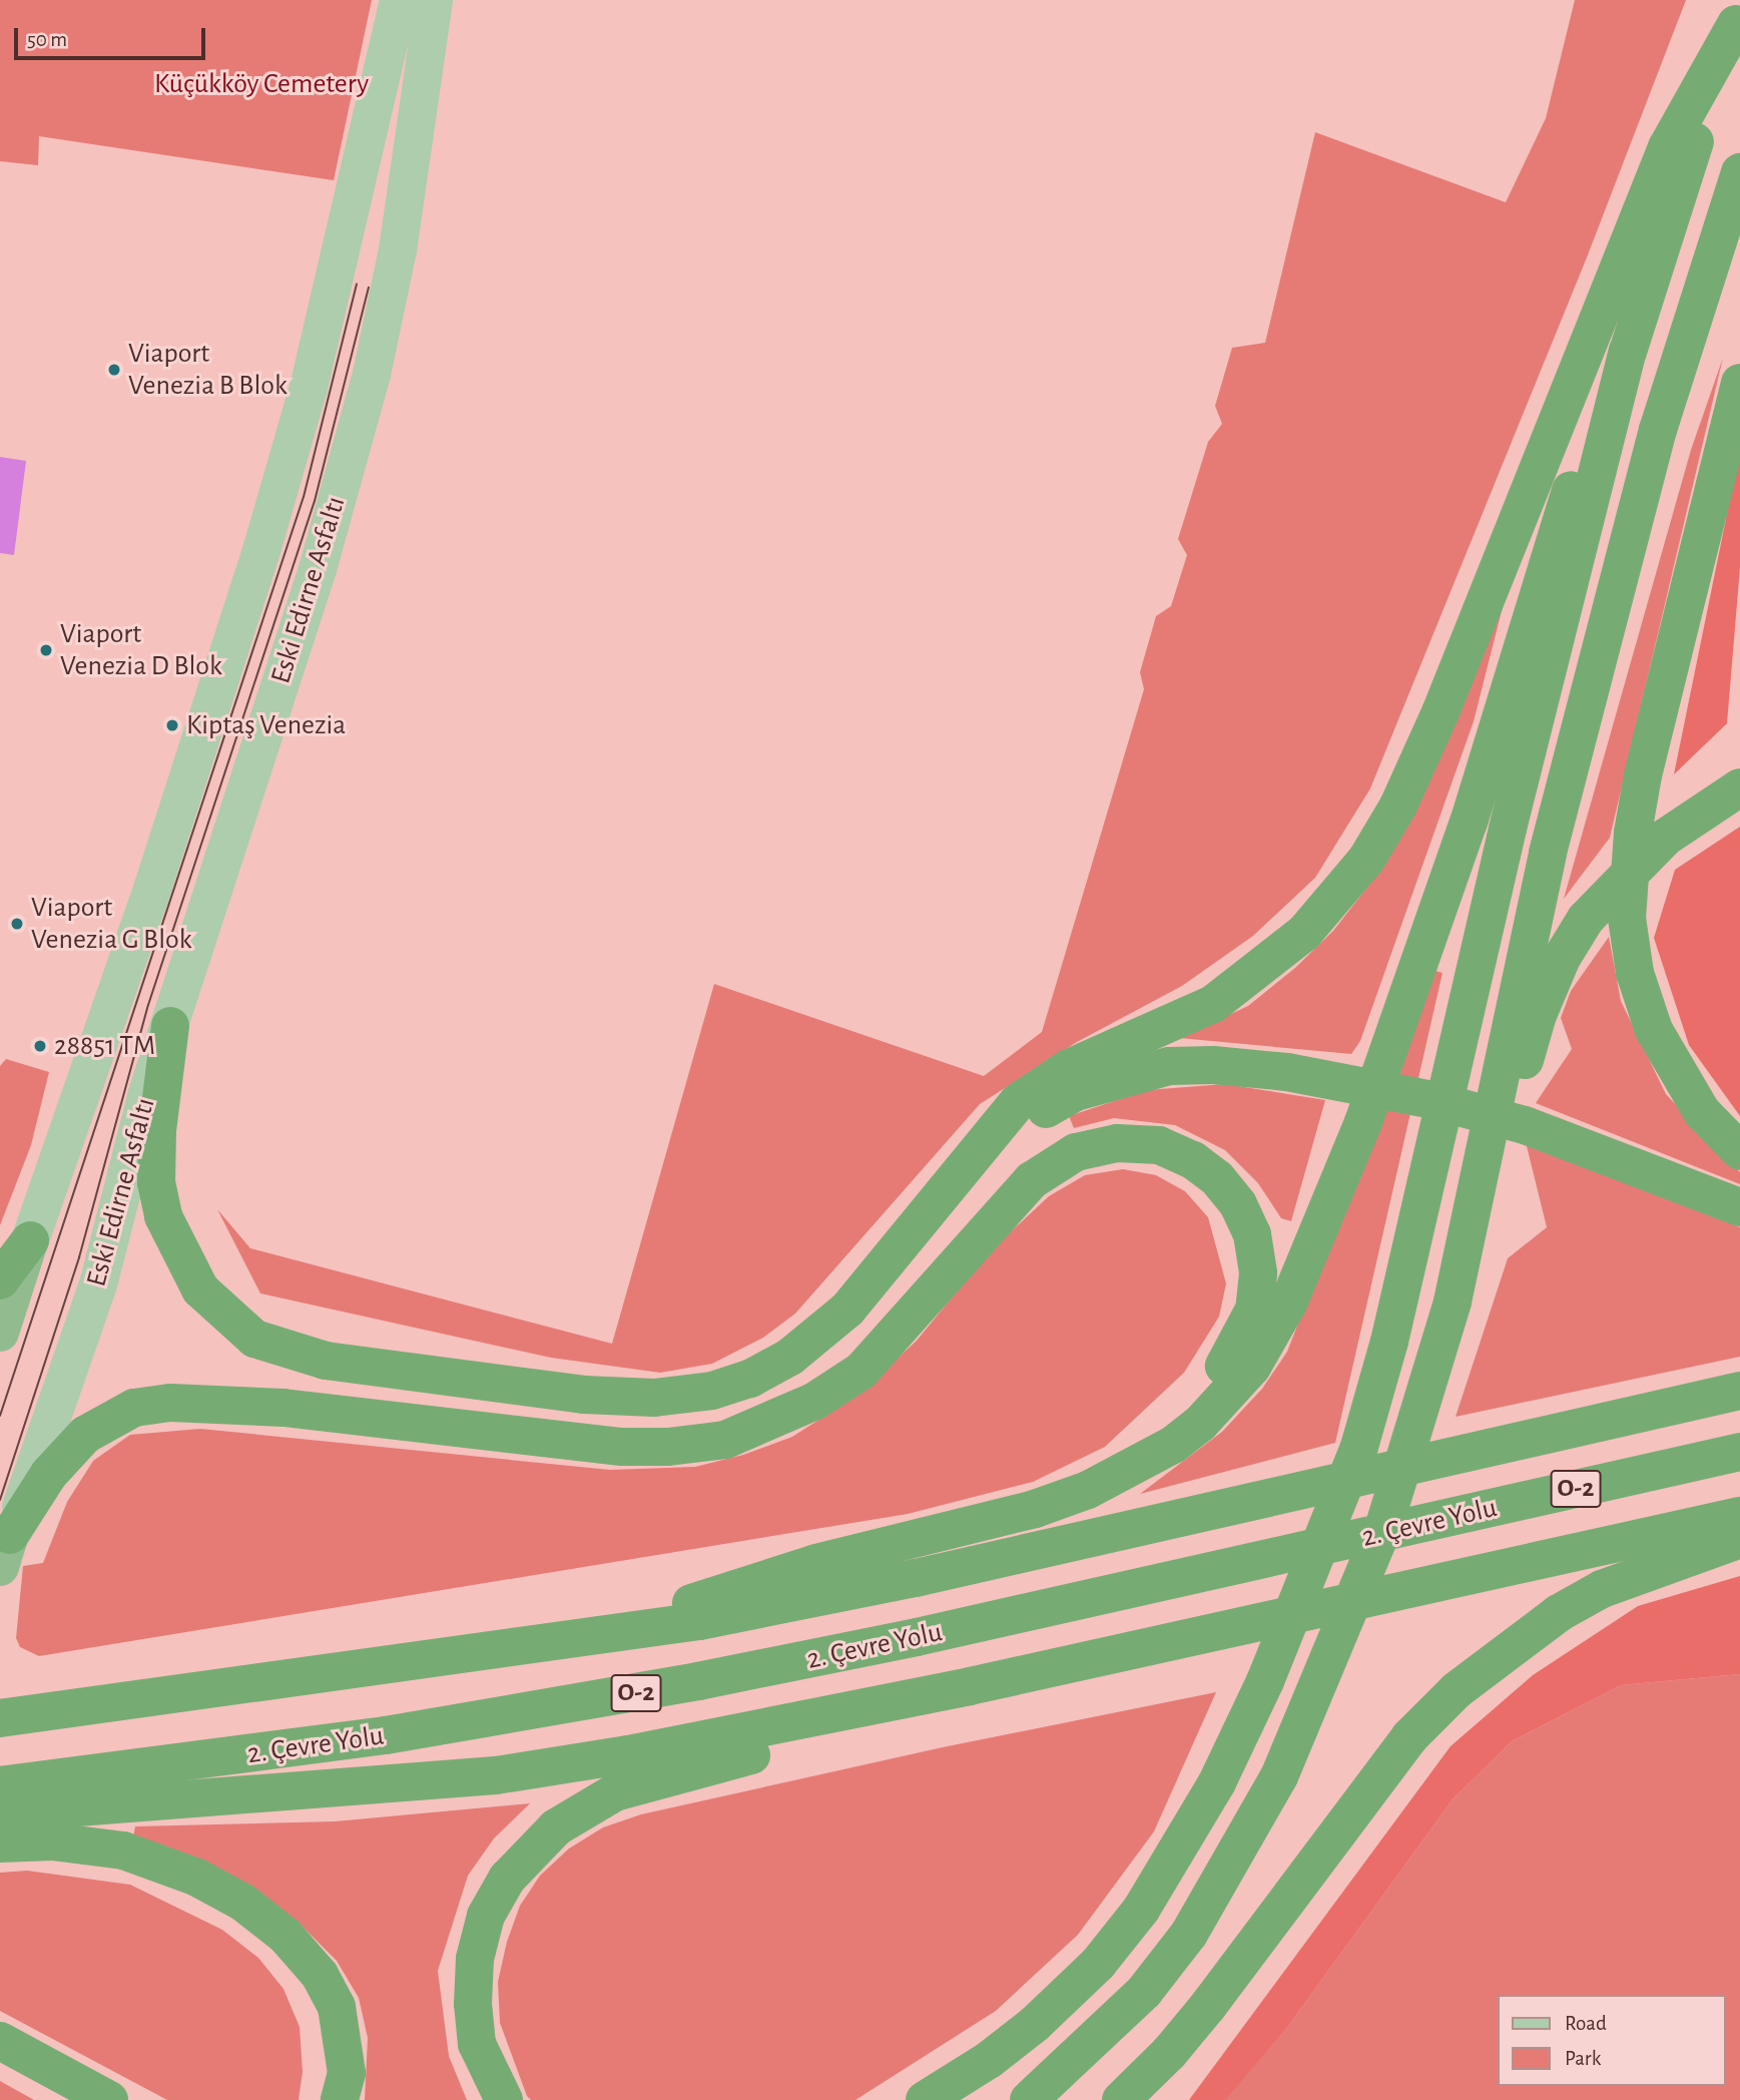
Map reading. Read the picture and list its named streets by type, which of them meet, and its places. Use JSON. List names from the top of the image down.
{
  "streets": {
    "highway": ["Eski Edirne Asfaltı", "O-2", "2. Çevre Yolu"]
  },
  "parks": ["Küçükköy Cemetery"],
  "places": [
    "Viaport Venezia B Blok",
    "Viaport Venezia D Blok",
    "Kiptaş Venezia",
    "Viaport Venezia G Blok",
    "28851 TM"
  ],
  "legend": ["Road", "Park"],
  "scale_bar": "50 m"
}
